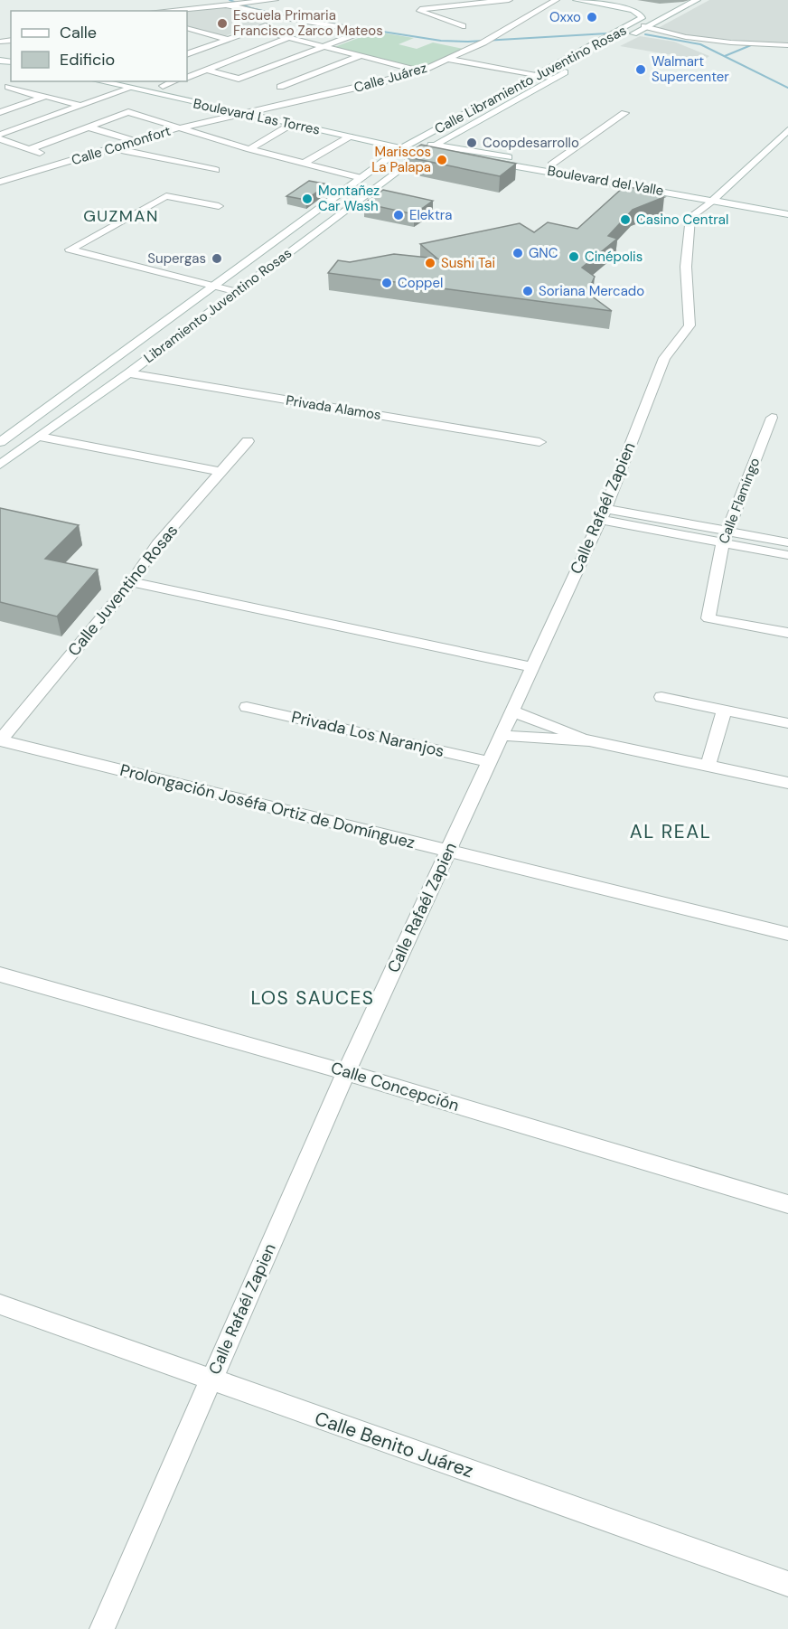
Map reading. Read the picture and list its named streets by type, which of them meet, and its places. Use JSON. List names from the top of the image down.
{
  "streets": {
    "street": [
      "Calle Juárez",
      "Calle Libramiento Juventino Rosas",
      "Boulevard Las Torres",
      "Calle Comonfort",
      "Boulevard del Valle",
      "Libramiento Juventino Rosas",
      "Privada Alamos",
      "Calle Flamingo",
      "Calle Rafaél Zapien",
      "Calle Juventino Rosas",
      "Privada Los Naranjos",
      "Prolongación Joséfa Ortiz de Domínguez",
      "Calle Concepción",
      "Calle Benito Juárez"
    ]
  },
  "crossings": [
    ["Calle Juárez", "Boulevard Las Torres"],
    ["Calle Juárez", "Calle Comonfort"],
    ["Calle Libramiento Juventino Rosas", "Boulevard Las Torres"],
    ["Calle Libramiento Juventino Rosas", "Boulevard del Valle"],
    ["Calle Libramiento Juventino Rosas", "Libramiento Juventino Rosas"],
    ["Boulevard Las Torres", "Calle Comonfort"],
    ["Boulevard Las Torres", "Boulevard del Valle"],
    ["Boulevard Las Torres", "Libramiento Juventino Rosas"],
    ["Boulevard del Valle", "Libramiento Juventino Rosas"],
    ["Boulevard del Valle", "Calle Rafaél Zapien"],
    ["Libramiento Juventino Rosas", "Privada Alamos"],
    ["Calle Rafaél Zapien", "Privada Los Naranjos"],
    ["Calle Rafaél Zapien", "Prolongación Joséfa Ortiz de Domínguez"],
    ["Calle Rafaél Zapien", "Calle Concepción"],
    ["Calle Rafaél Zapien", "Calle Benito Juárez"],
    ["Calle Juventino Rosas", "Prolongación Joséfa Ortiz de Domínguez"]
  ],
  "districts": ["GUZMAN", "AL REAL", "LOS SAUCES"],
  "places": [
    "Oxxo",
    "Escuela Primaria Francisco Zarco Mateos",
    "Walmart Supercenter",
    "Coopdesarrollo",
    "Mariscos La Palapa",
    "Montañez Car Wash",
    "Elektra",
    "Casino Central",
    "GNC",
    "Cinépolis",
    "Supergas",
    "Sushi Tai",
    "Coppel",
    "Soriana Mercado"
  ],
  "legend": ["Calle", "Edificio"]
}
